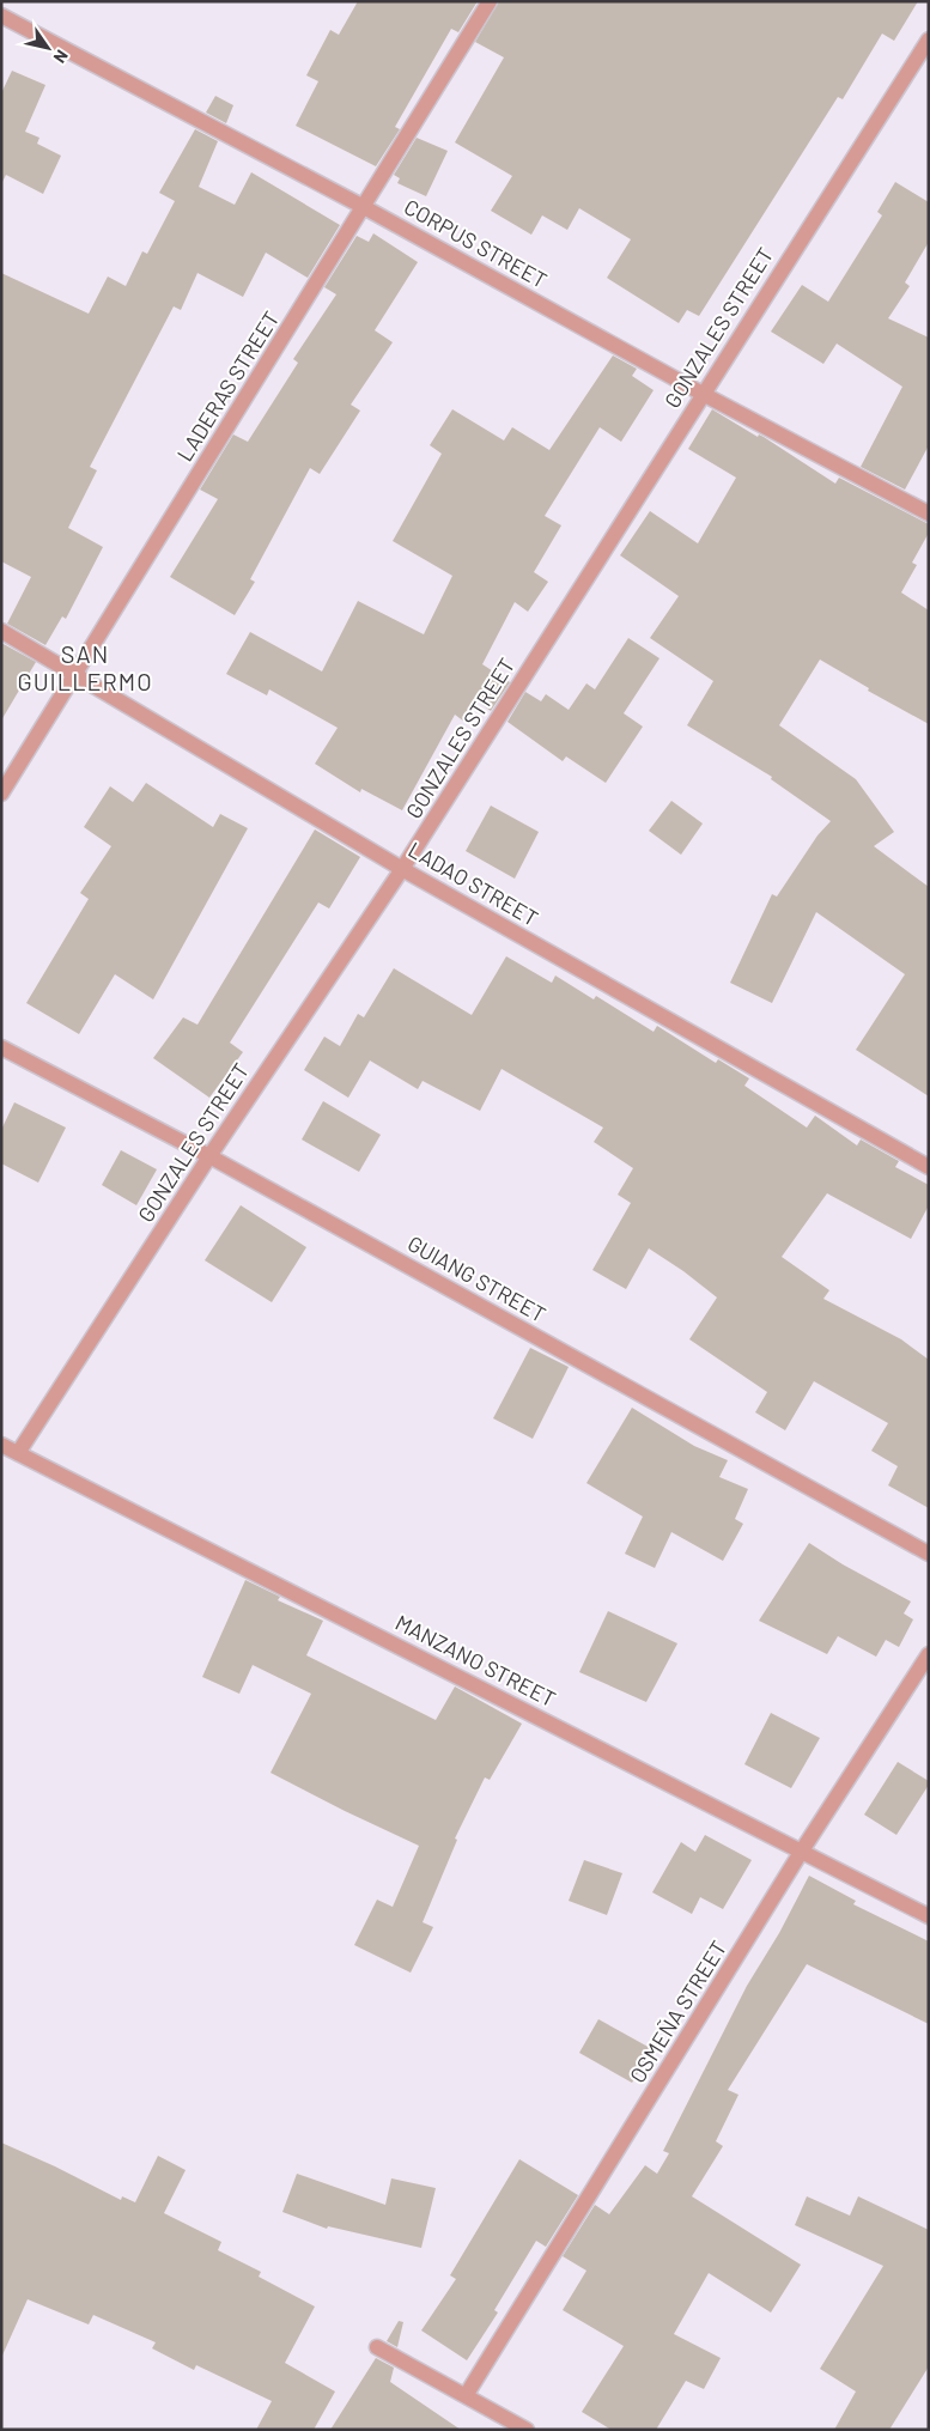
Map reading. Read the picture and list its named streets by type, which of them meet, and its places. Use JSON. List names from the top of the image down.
{
  "streets": {
    "street": [
      "CORPUS STREET",
      "GONZALES STREET",
      "LADERAS STREET",
      "LADAO STREET",
      "GUIANG STREET",
      "MANZANO STREET",
      "OSMEÑA STREET"
    ]
  },
  "crossings": [
    ["CORPUS STREET", "GONZALES STREET"],
    ["CORPUS STREET", "LADERAS STREET"],
    ["GONZALES STREET", "LADAO STREET"],
    ["GONZALES STREET", "GUIANG STREET"],
    ["GONZALES STREET", "MANZANO STREET"],
    ["LADERAS STREET", "LADAO STREET"],
    ["MANZANO STREET", "OSMEÑA STREET"]
  ],
  "districts": ["SAN GUILLERMO"],
  "north": "bottom right"
}
